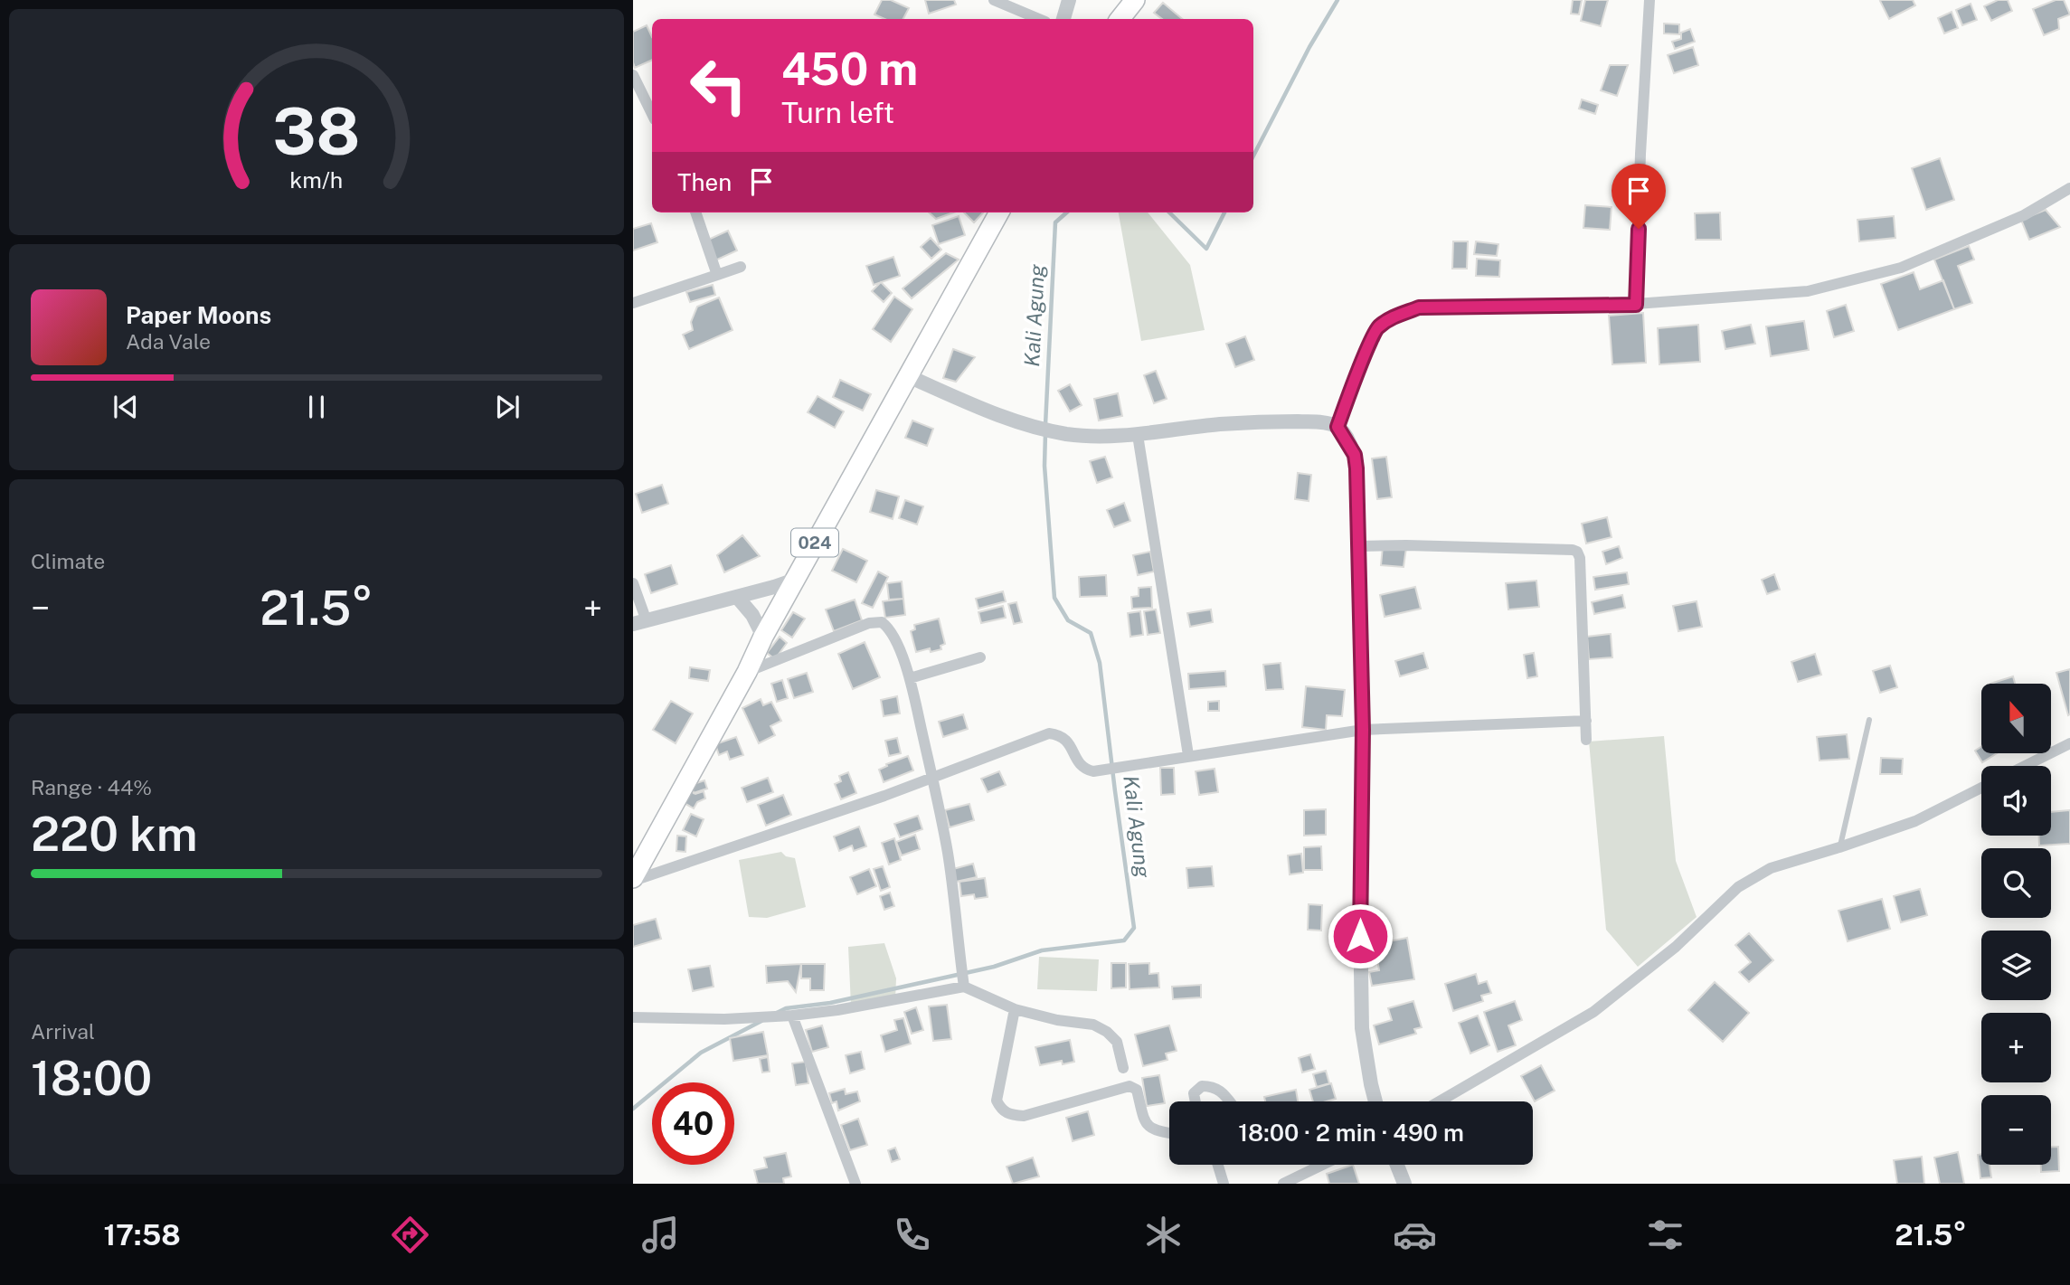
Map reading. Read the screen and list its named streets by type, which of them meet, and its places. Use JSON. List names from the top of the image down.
{
  "streets": {
    "main road": ["024"]
  },
  "water": ["Kali Agung"],
  "north": "top",
  "page": {
    "turn": ["450 m", "Turn left"],
    "then": "Then",
    "song": ["Paper Moons", "Ada Vale"],
    "tile": [
      "Climate",
      ["Range · 44%", "220 km"],
      ["Arrival", "18:00"]
    ],
    "heat": ["−", "21.5°", "+"],
    "map_buttons": ["+", "−"],
    "limit": "40",
    "trip": "18:00 · 2 min · 490 m",
    "tabs": ["17:58", "21.5°"],
    "gauge": ["38", "km/h"]
  }
}
